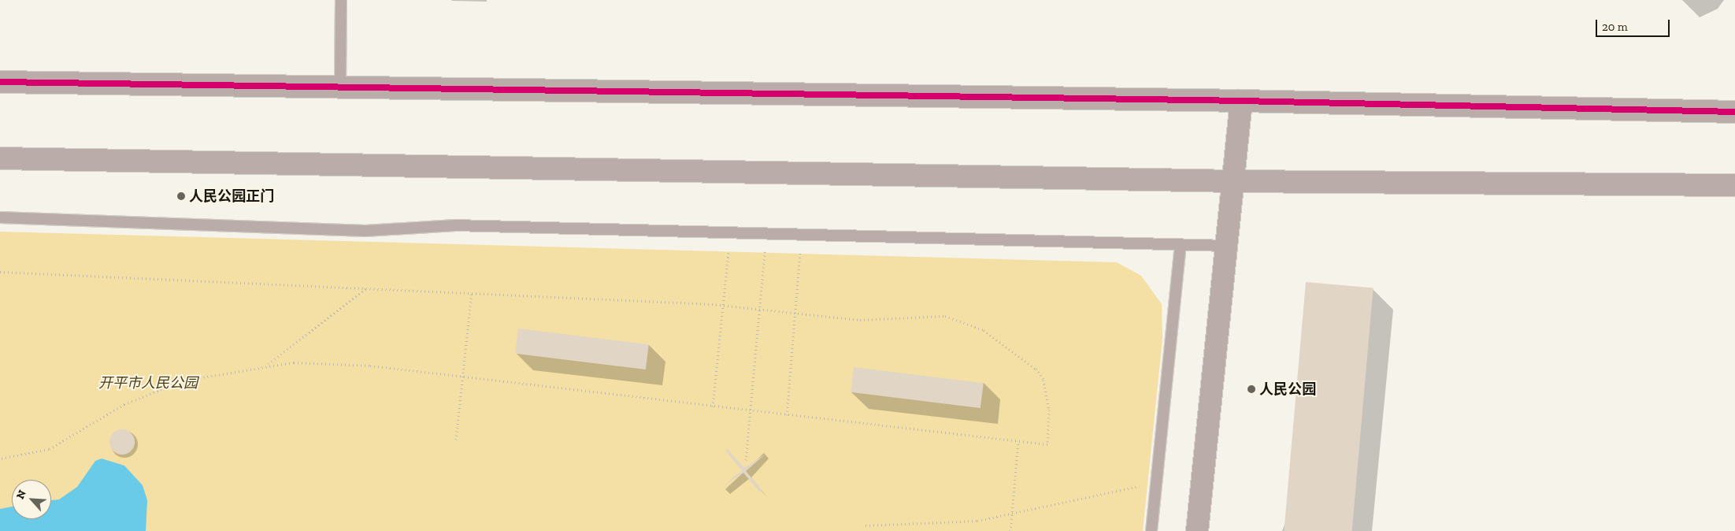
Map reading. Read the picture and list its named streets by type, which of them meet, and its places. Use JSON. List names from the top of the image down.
{
  "parks": ["开平市人民公园"],
  "places": ["人民公园正门", "人民公园"],
  "scale_bar": "20 m",
  "north": "top left"
}
